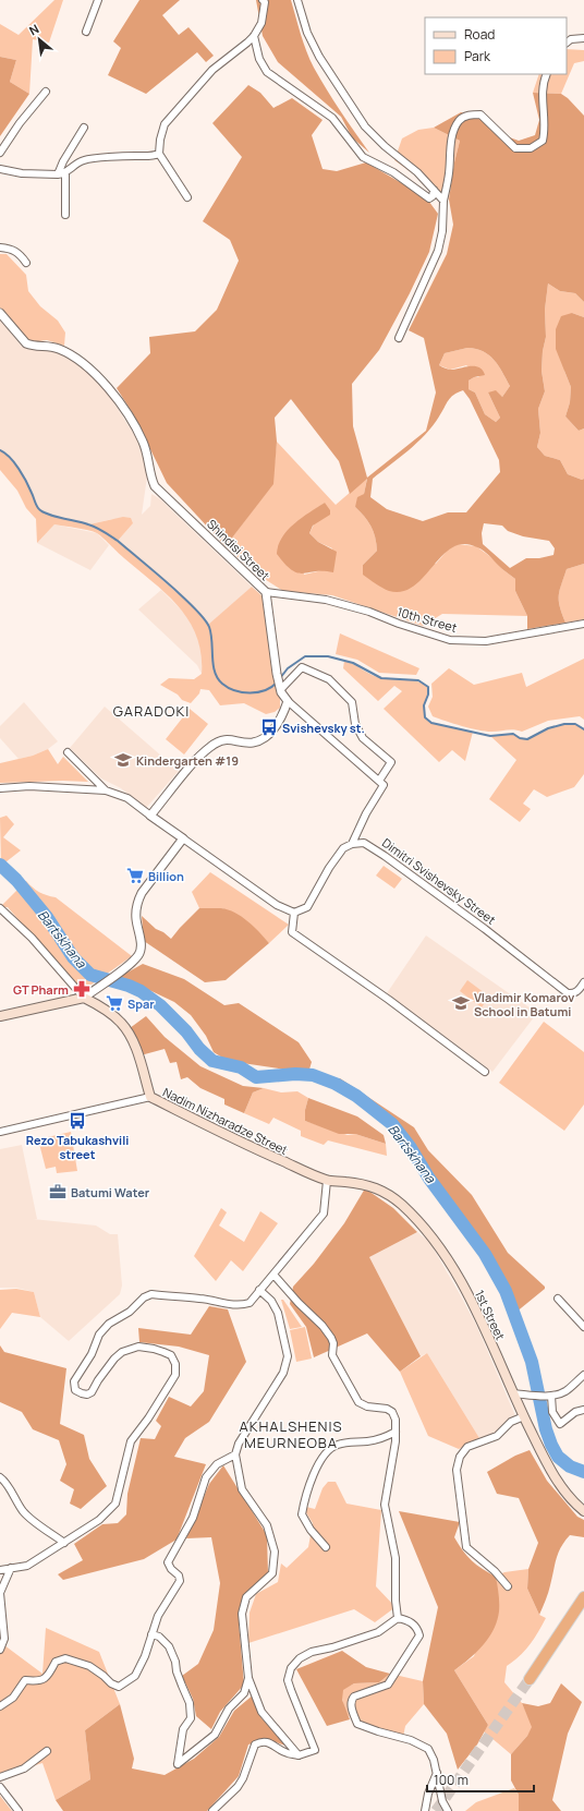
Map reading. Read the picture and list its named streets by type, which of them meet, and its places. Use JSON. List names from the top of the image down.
{
  "streets": {
    "main road": ["Nadim Nizharadze Street", "1st Street"],
    "street": ["Shindisi Street", "10th Street", "Dimitri Svishevsky Street"]
  },
  "crossings": [
    ["Shindisi Street", "10th Street"],
    ["Nadim Nizharadze Street", "1st Street"]
  ],
  "districts": ["GARADOKI", "AKHALSHENIS MEURNEOBA"],
  "water": ["Bartskhana"],
  "places": {
    "bus stop": ["Svishevsky st.", "Rezo Tabukashvili street"],
    "school or university": ["Kindergarten #19", "Vladimir Komarov School in Batumi"],
    "supermarket": ["Billion", "Spar"],
    "pharmacy": ["GT Pharm"],
    "office": ["Batumi Water"]
  },
  "legend": ["Road", "Park"],
  "scale_bar": "100 m",
  "north": "top left"
}
